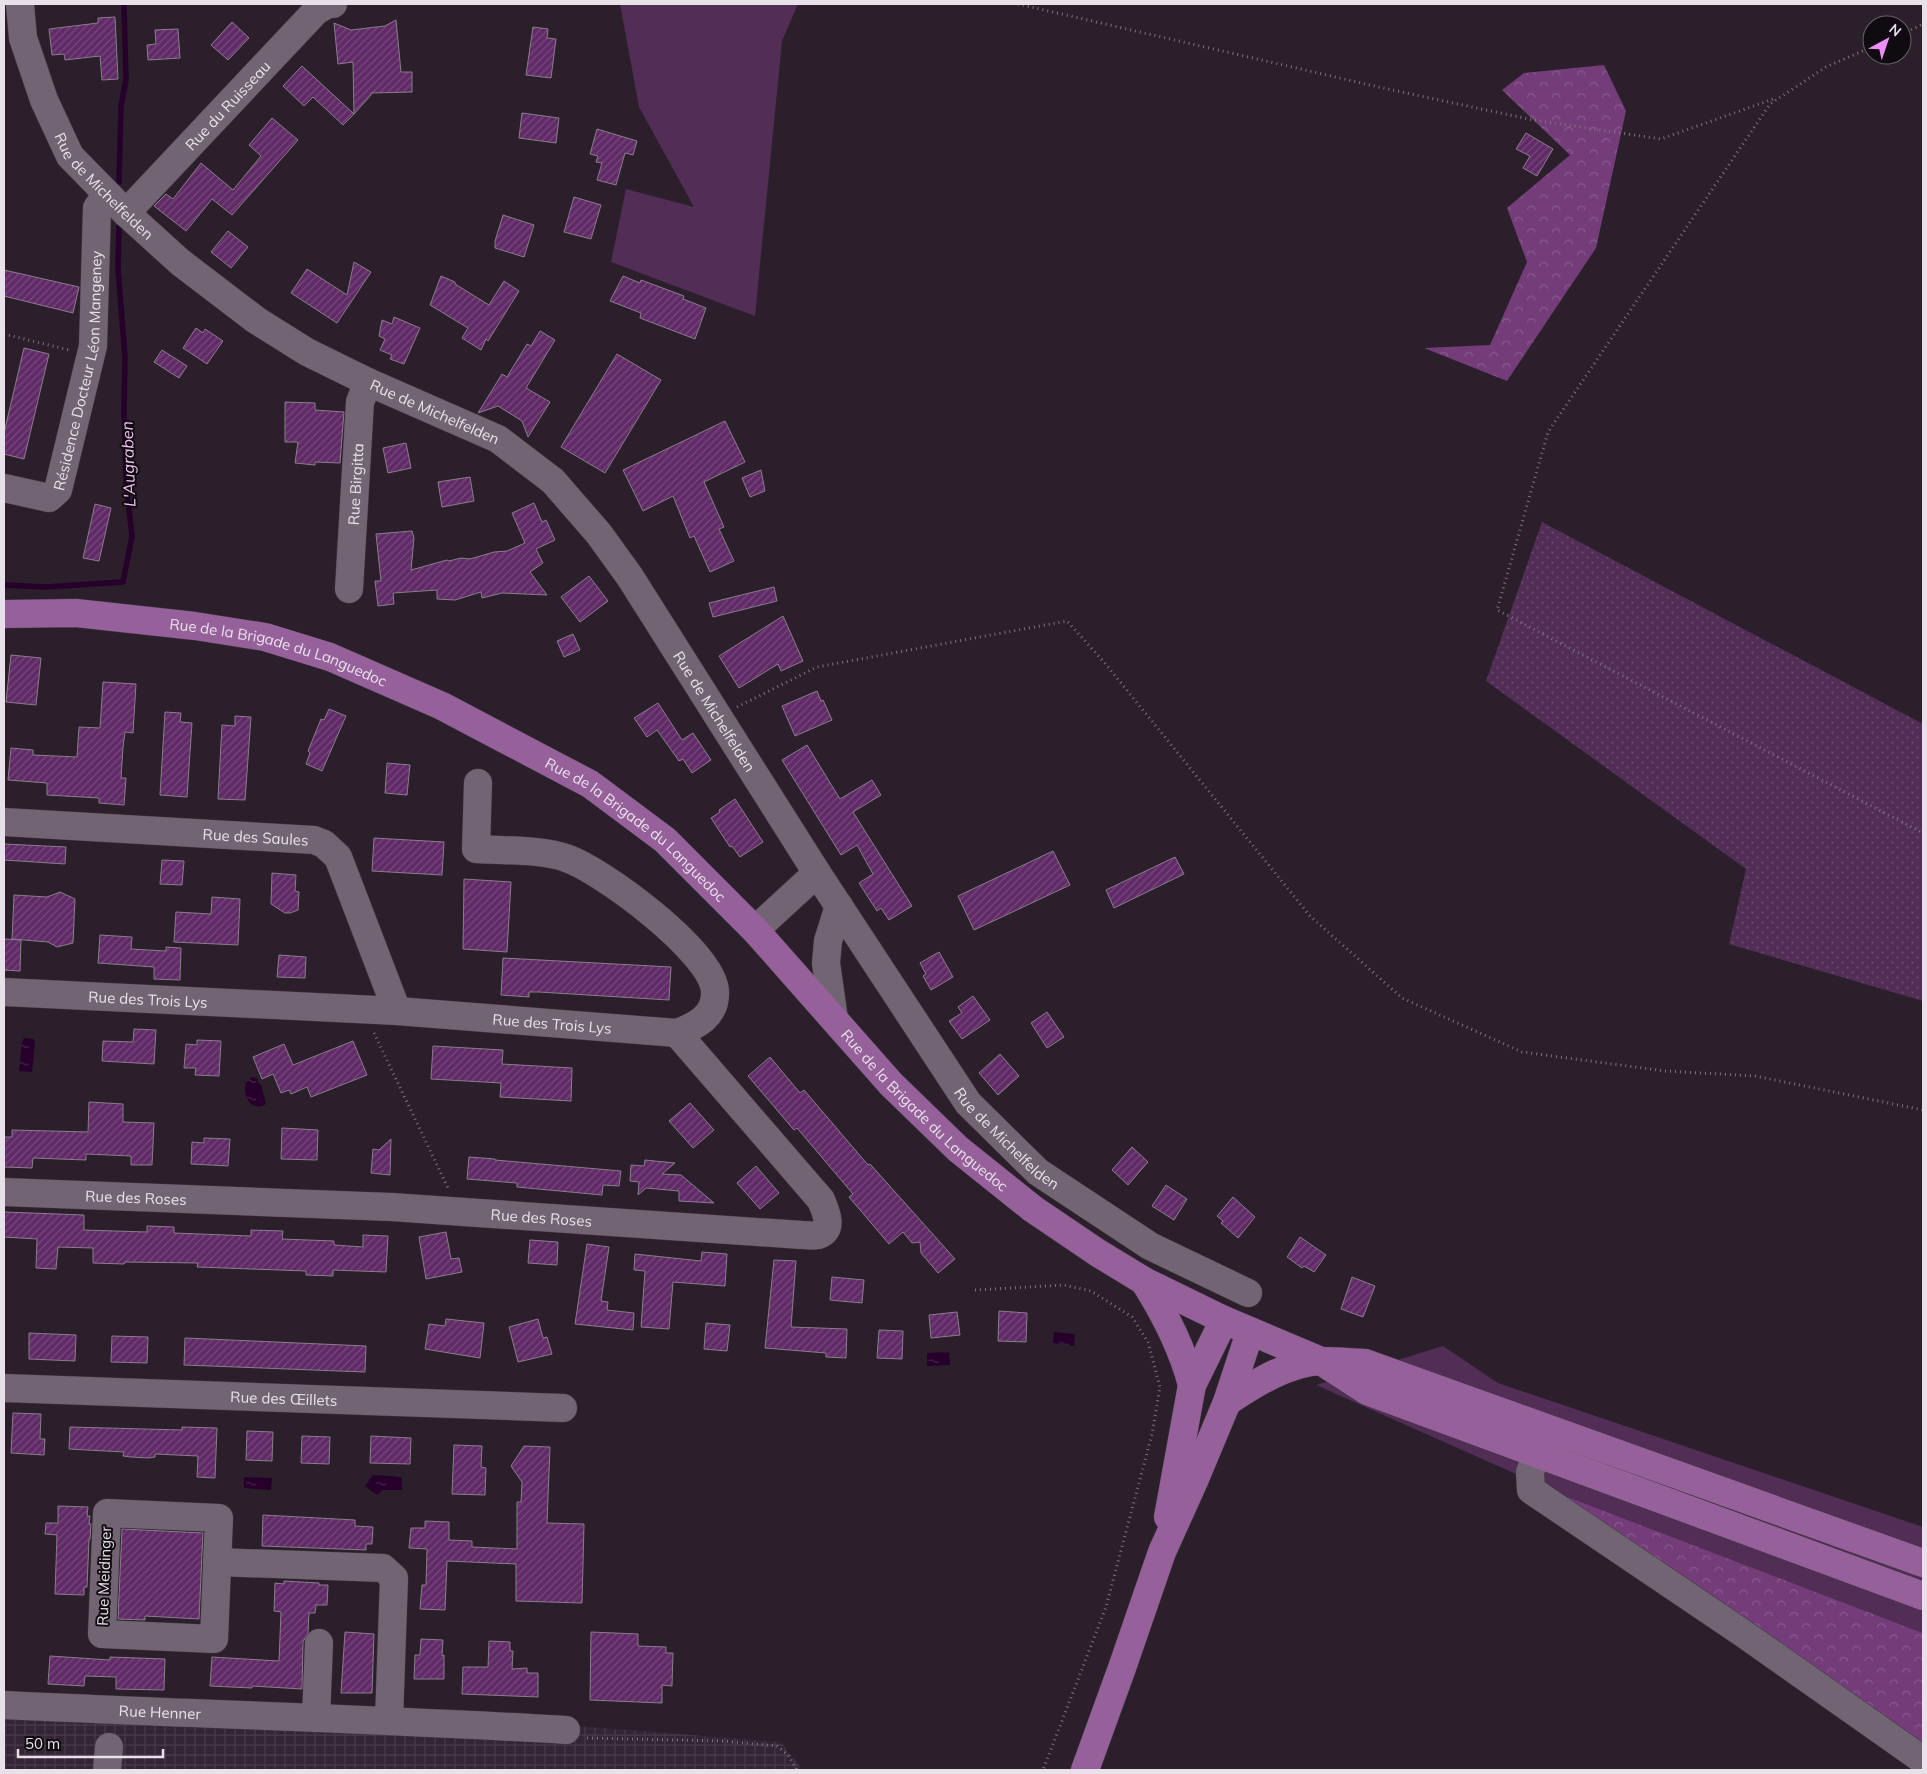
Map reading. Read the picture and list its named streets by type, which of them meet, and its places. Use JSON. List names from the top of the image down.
{
  "streets": {
    "main road": ["Rue de la Brigade du Languedoc"],
    "street": [
      "Rue du Ruisseau",
      "Rue de Michelfelden",
      "Résidence Docteur Léon Mangeney",
      "Rue Birgitta",
      "Rue des Saules",
      "Rue des Trois Lys",
      "Rue des Roses",
      "Rue des Œillets",
      "Rue Meidinger",
      "Rue Henner"
    ]
  },
  "crossings": [
    ["Rue du Ruisseau", "Rue de Michelfelden"],
    ["Rue du Ruisseau", "Résidence Docteur Léon Mangeney"],
    ["Rue de Michelfelden", "Résidence Docteur Léon Mangeney"],
    ["Rue de Michelfelden", "Rue Birgitta"],
    ["Rue des Saules", "Rue des Trois Lys"],
    ["Rue des Trois Lys", "Rue des Roses"]
  ],
  "water": ["L'Augraben"],
  "scale_bar": "50 m",
  "north": "top right"
}
